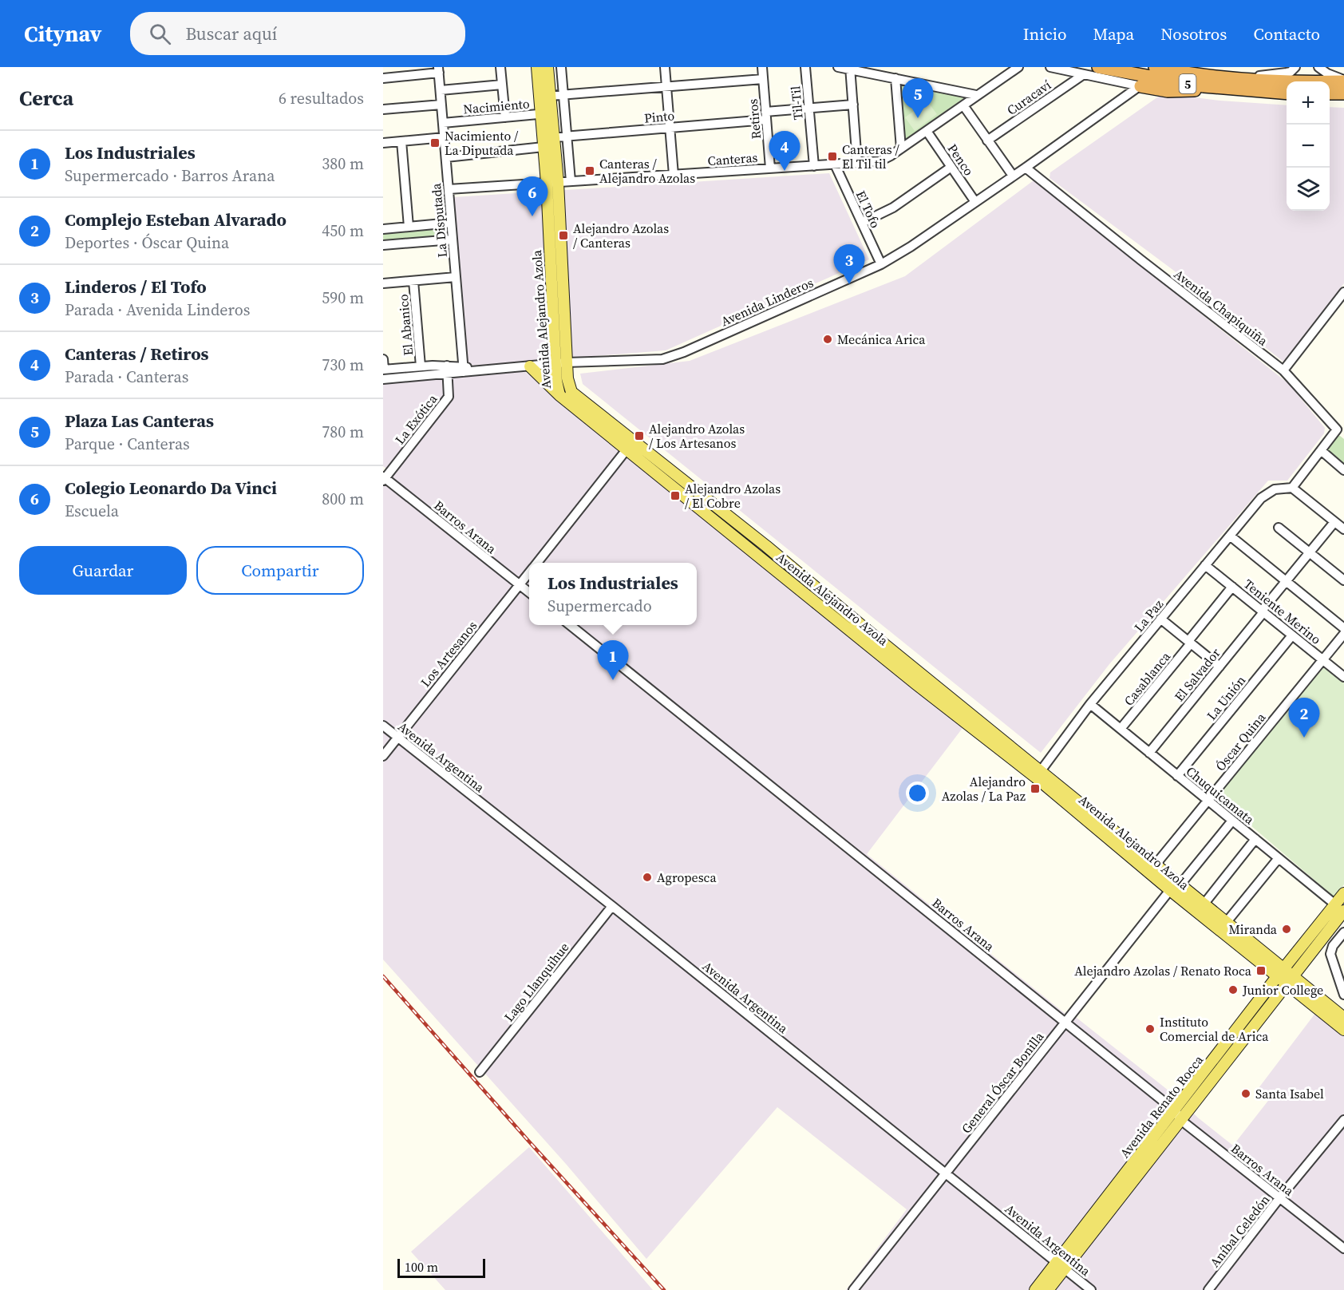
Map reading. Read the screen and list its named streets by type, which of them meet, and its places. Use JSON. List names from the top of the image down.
{
  "streets": {
    "highway": ["5"],
    "main road": ["Avenida Alejandro Azola", "Avenida Renato Rocca"],
    "street": [
      "Curacaví",
      "Til-Til",
      "Nacimiento",
      "Pinto",
      "Retiros",
      "Canteras",
      "Penco",
      "El Tofo",
      "La Disputada",
      "Avenida Linderos",
      "Avenida Chapiquiña",
      "El Abanico",
      "La Exótica",
      "Barros Arana",
      "Teniente Merino",
      "La Paz",
      "Los Artesanos",
      "El Salvador",
      "Casablanca",
      "La Unión",
      "Óscar Quina",
      "Avenida Argentina",
      "Chuquicamata",
      "Lago Llanquihue",
      "General Óscar Bonilla",
      "Aníbal Celedón"
    ]
  },
  "crossings": [
    ["5", "Avenida Linderos"],
    ["Til-Til", "Pinto"],
    ["Til-Til", "Canteras"],
    ["Nacimiento", "La Disputada"],
    ["Nacimiento", "Avenida Alejandro Azola"],
    ["Pinto", "Retiros"],
    ["Pinto", "Avenida Alejandro Azola"],
    ["Retiros", "Canteras"],
    ["Canteras", "Penco"],
    ["Canteras", "El Tofo"],
    ["Canteras", "La Disputada"],
    ["Canteras", "Avenida Alejandro Azola"],
    ["Penco", "Avenida Linderos"],
    ["El Tofo", "Avenida Linderos"],
    ["La Disputada", "Avenida Linderos"],
    ["Avenida Linderos", "Avenida Chapiquiña"],
    ["Avenida Linderos", "Avenida Alejandro Azola"],
    ["Avenida Linderos", "El Abanico"],
    ["Avenida Linderos", "La Exótica"],
    ["Avenida Alejandro Azola", "La Paz"],
    ["Avenida Alejandro Azola", "Los Artesanos"],
    ["Avenida Alejandro Azola", "Óscar Quina"],
    ["Avenida Alejandro Azola", "General Óscar Bonilla"],
    ["Avenida Alejandro Azola", "Avenida Renato Rocca"],
    ["La Exótica", "Barros Arana"],
    ["Barros Arana", "Los Artesanos"],
    ["Barros Arana", "General Óscar Bonilla"],
    ["Barros Arana", "Avenida Renato Rocca"],
    ["Barros Arana", "Aníbal Celedón"],
    ["Teniente Merino", "La Paz"],
    ["Teniente Merino", "El Salvador"],
    ["Teniente Merino", "Casablanca"],
    ["Teniente Merino", "La Unión"],
    ["Teniente Merino", "Óscar Quina"],
    ["La Paz", "Chuquicamata"],
    ["Los Artesanos", "Avenida Argentina"],
    ["El Salvador", "Chuquicamata"],
    ["Casablanca", "Chuquicamata"],
    ["La Unión", "Chuquicamata"],
    ["Óscar Quina", "Chuquicamata"],
    ["Avenida Argentina", "Lago Llanquihue"],
    ["Avenida Argentina", "General Óscar Bonilla"],
    ["Avenida Argentina", "Avenida Renato Rocca"],
    ["Chuquicamata", "General Óscar Bonilla"],
    ["Chuquicamata", "Avenida Renato Rocca"]
  ],
  "places": {
    "transit": [
      "Nacimiento / La Diputada",
      "Canteras / El Til til",
      "Canteras / Alejandro Azolas",
      "Alejandro Azolas / Canteras",
      "Alejandro Azolas / Los Artesanos",
      "Alejandro Azolas / El Cobre",
      "Alejandro Azolas / La Paz",
      "Alejandro Azolas / Renato Roca"
    ],
    "other": [
      "Mecánica Arica",
      "Agropesca",
      "Miranda",
      "Junior College",
      "Instituto Comercial de Arica",
      "Santa Isabel"
    ]
  },
  "scale_bar": "100 m",
  "page": {
    "header": "Citynav",
    "search": "Buscar aquí",
    "nav": [
      "Inicio",
      "Mapa",
      "Nosotros",
      "Contacto"
    ],
    "heading": ["Cerca", "6 resultados"],
    "pins": [
      "5",
      "4",
      "6",
      "3",
      "1",
      "2"
    ],
    "map_buttons": ["+", "−"],
    "list": [
      {
        "mark": "1",
        "name": "Los Industriales",
        "note": "Supermercado · Barros Arana",
        "value": "380 m"
      },
      {
        "mark": "2",
        "name": "Complejo Esteban Alvarado",
        "note": "Deportes · Óscar Quina",
        "value": "450 m"
      },
      {
        "mark": "3",
        "name": "Linderos / El Tofo",
        "note": "Parada · Avenida Linderos",
        "value": "590 m"
      },
      {
        "mark": "4",
        "name": "Canteras / Retiros",
        "note": "Parada · Canteras",
        "value": "730 m"
      },
      {
        "mark": "5",
        "name": "Plaza Las Canteras",
        "note": "Parque · Canteras",
        "value": "780 m"
      },
      {
        "mark": "6",
        "name": "Colegio Leonardo Da Vinci",
        "note": "Escuela",
        "value": "800 m"
      }
    ],
    "buttons": ["Guardar", "Compartir"],
    "popup": ["Los Industriales", "Supermercado"],
    "scale": "100 m"
  }
}
